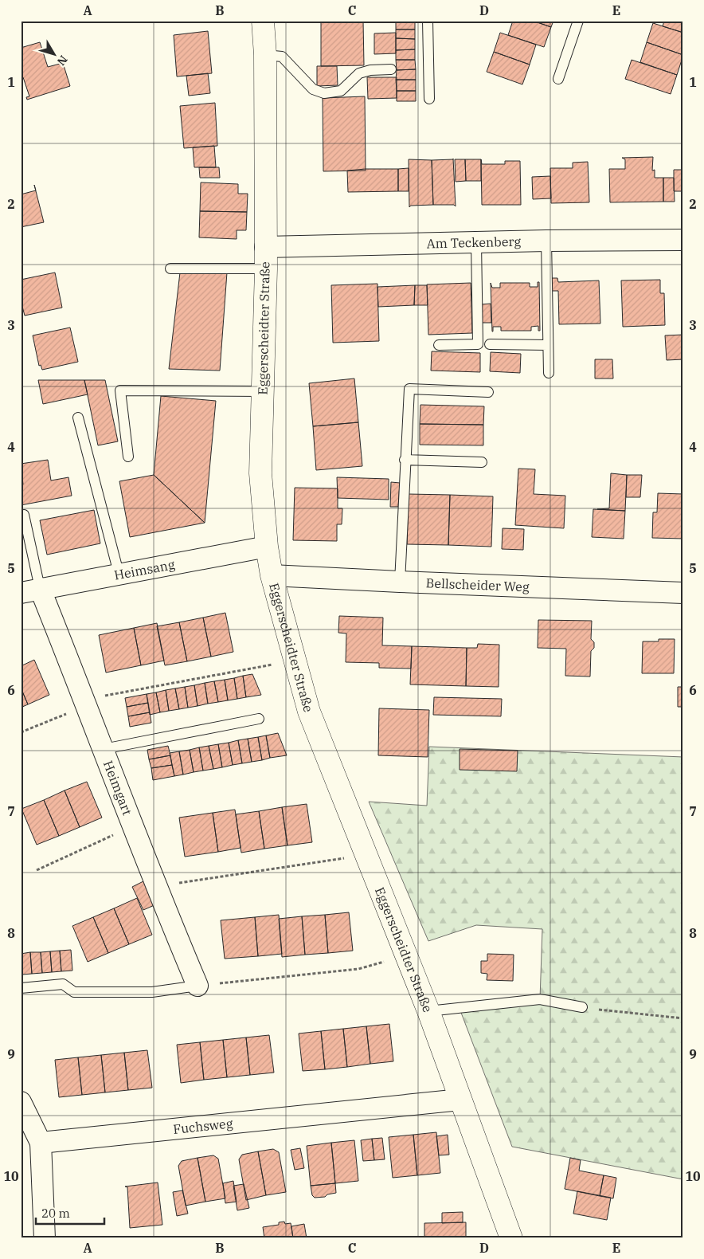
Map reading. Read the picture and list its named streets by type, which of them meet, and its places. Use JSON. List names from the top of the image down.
{
  "streets": {
    "street": [
      "Am Teckenberg",
      "Eggerscheidter Straße",
      "Heimsang",
      "Bellscheider Weg",
      "Heimgart",
      "Fuchsweg"
    ]
  },
  "crossings": [
    ["Am Teckenberg", "Eggerscheidter Straße"],
    ["Eggerscheidter Straße", "Heimsang"],
    ["Eggerscheidter Straße", "Bellscheider Weg"],
    ["Eggerscheidter Straße", "Fuchsweg"],
    ["Heimsang", "Heimgart"]
  ],
  "scale_bar": "20 m",
  "north": "bottom right",
  "grid": {
    "columns": [
      "A",
      "B",
      "C",
      "D",
      "E"
    ],
    "rows": [
      "1",
      "2",
      "3",
      "4",
      "5",
      "6",
      "7",
      "8",
      "9",
      "10"
    ]
  }
}
